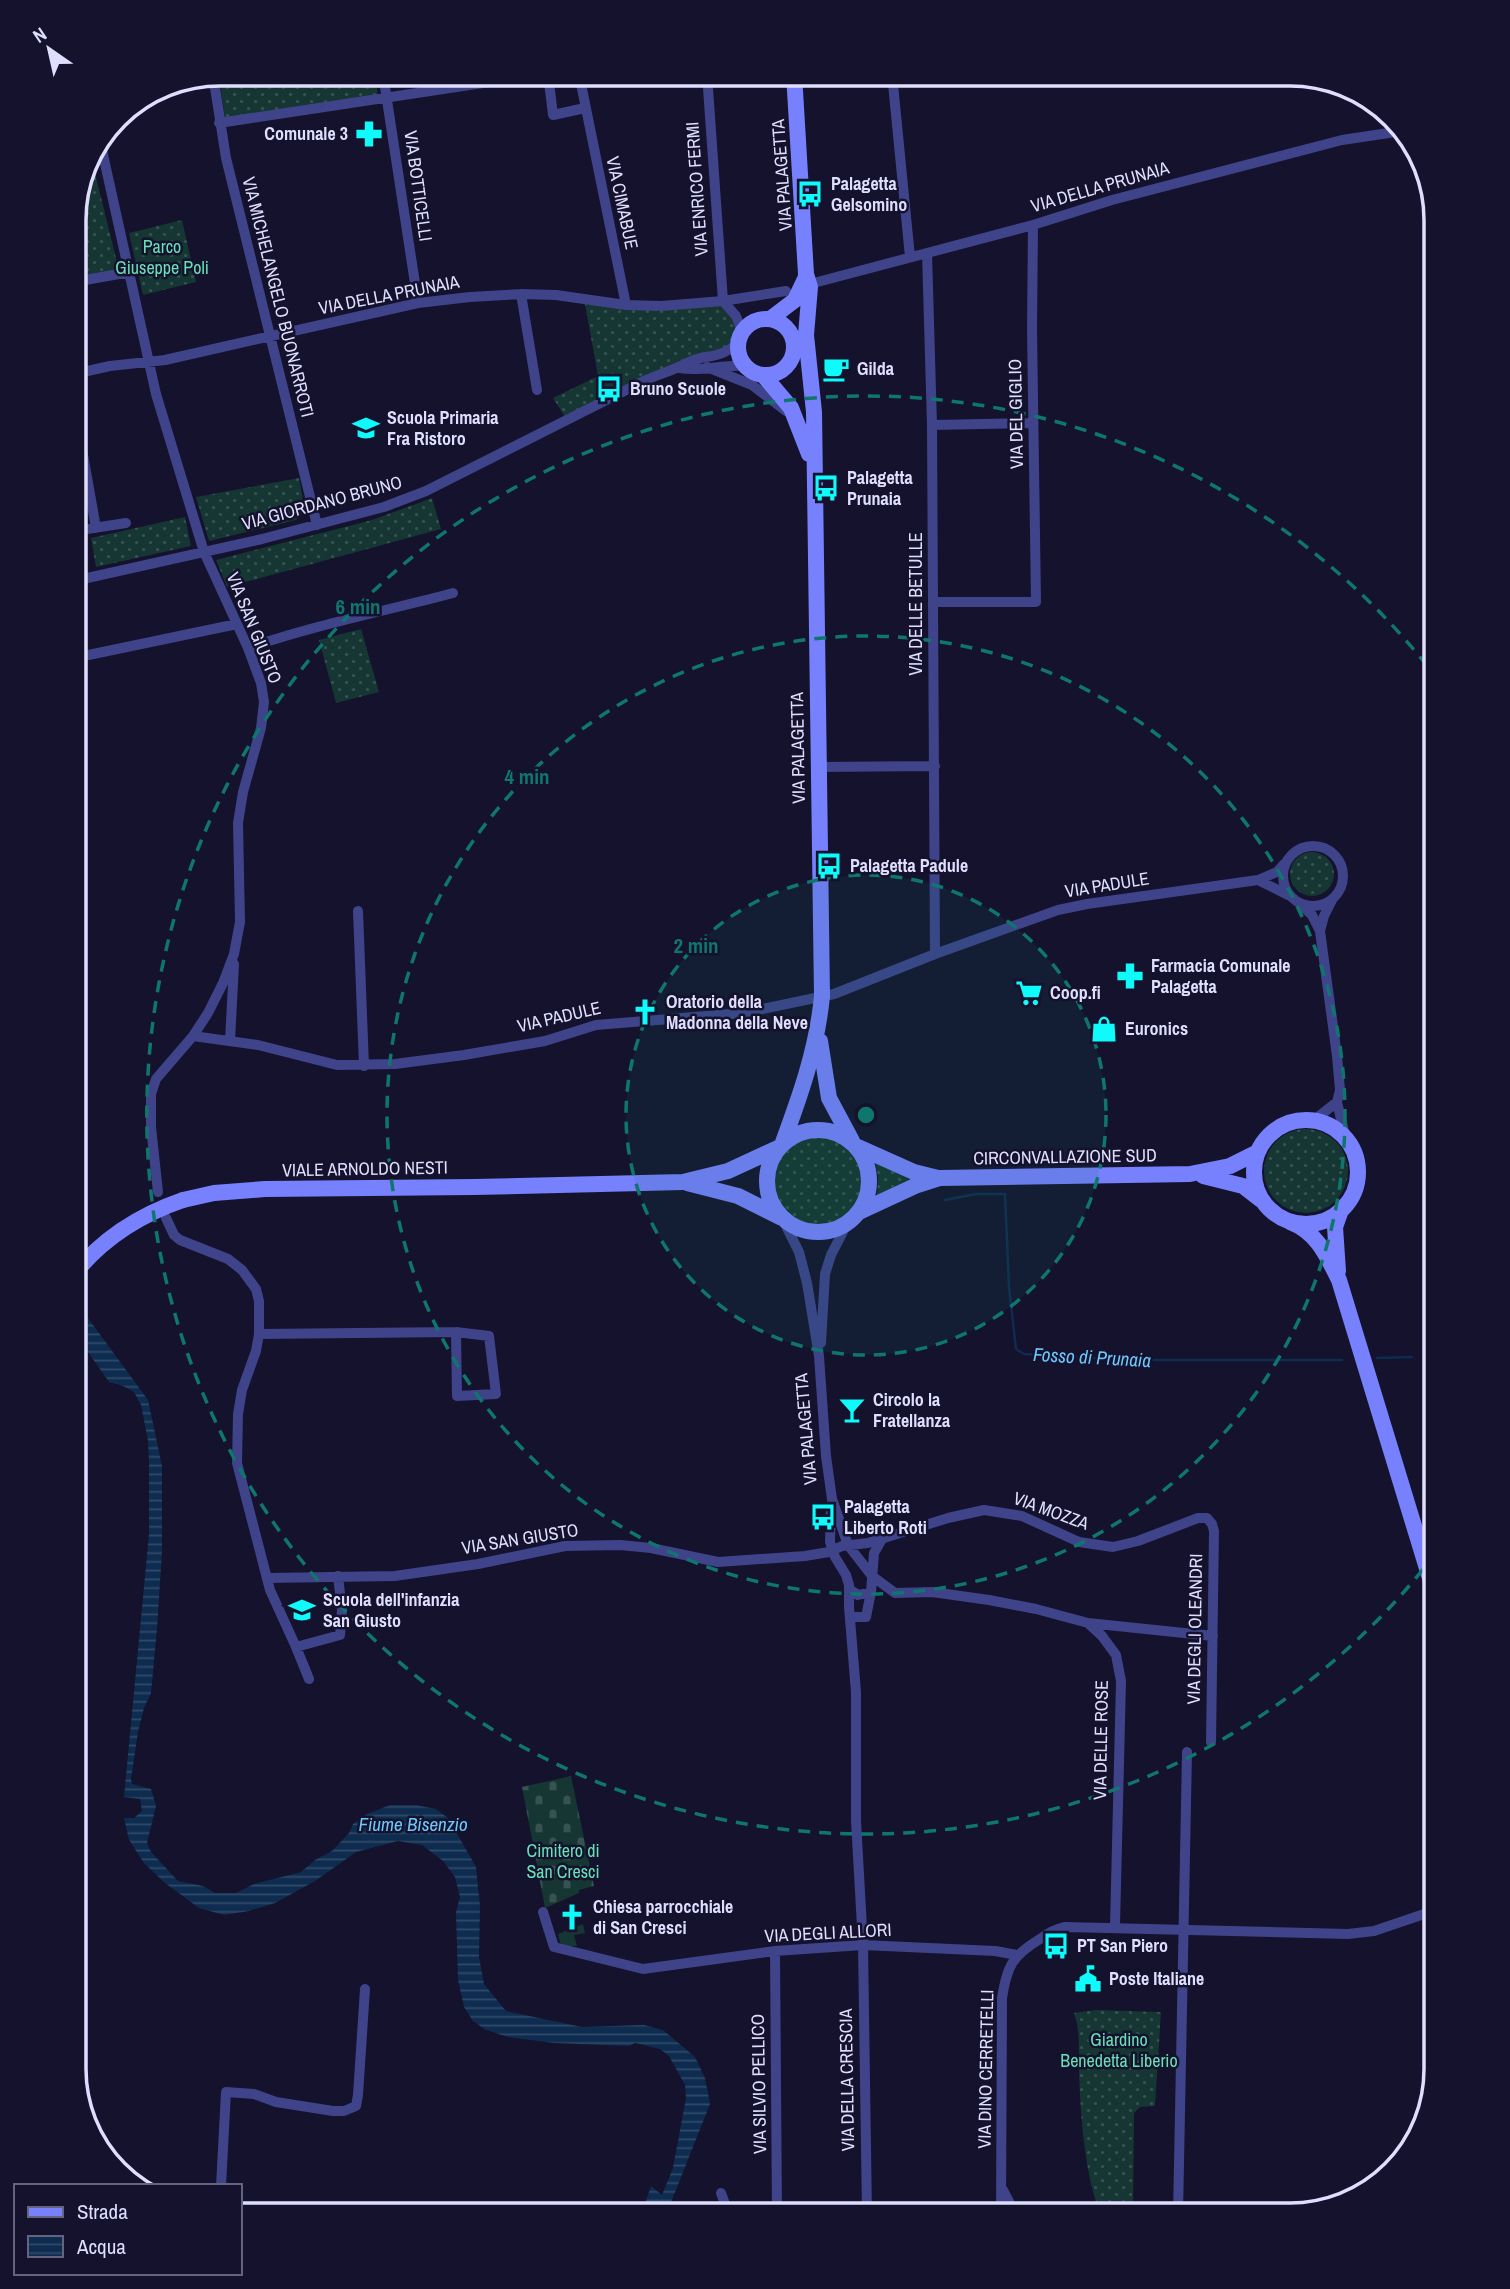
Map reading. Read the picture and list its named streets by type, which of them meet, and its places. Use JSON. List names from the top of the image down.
{
  "streets": {
    "street": [
      "VIA PALAGETTA",
      "VIA BOTTICELLI",
      "VIA DELLA PRUNAIA",
      "VIA ENRICO FERMI",
      "VIA CIMABUE",
      "VIA MICHELANGELO BUONARROTI",
      "VIA DEL GIGLIO",
      "VIA GIORDANO BRUNO",
      "VIA DELLE BETULLE",
      "VIA SAN GIUSTO",
      "VIA PADULE",
      "CIRCONVALLAZIONE SUD",
      "VIALE ARNOLDO NESTI",
      "VIA MOZZA",
      "VIA DEGLI OLEANDRI",
      "VIA DELLE ROSE",
      "VIA DEGLI ALLORI",
      "VIA DINO CERRETELLI",
      "VIA DELLA CRESCIA",
      "VIA SILVIO PELLICO"
    ]
  },
  "crossings": [
    ["VIA PALAGETTA", "VIA DELLA PRUNAIA"],
    ["VIA PALAGETTA", "VIA GIORDANO BRUNO"],
    ["VIA PALAGETTA", "VIA SAN GIUSTO"],
    ["VIA PALAGETTA", "VIA PADULE"],
    ["VIA PALAGETTA", "CIRCONVALLAZIONE SUD"],
    ["VIA PALAGETTA", "VIALE ARNOLDO NESTI"],
    ["VIA PALAGETTA", "VIA MOZZA"],
    ["VIA BOTTICELLI", "VIA DELLA PRUNAIA"],
    ["VIA DELLA PRUNAIA", "VIA ENRICO FERMI"],
    ["VIA DELLA PRUNAIA", "VIA CIMABUE"],
    ["VIA DELLA PRUNAIA", "VIA MICHELANGELO BUONARROTI"],
    ["VIA DELLA PRUNAIA", "VIA DEL GIGLIO"],
    ["VIA DELLA PRUNAIA", "VIA DELLE BETULLE"],
    ["VIA DELLA PRUNAIA", "VIA SAN GIUSTO"],
    ["VIA MICHELANGELO BUONARROTI", "VIA GIORDANO BRUNO"],
    ["VIA DEL GIGLIO", "VIA DELLE BETULLE"],
    ["VIA GIORDANO BRUNO", "VIA SAN GIUSTO"],
    ["VIA DELLE BETULLE", "VIA PADULE"],
    ["VIA SAN GIUSTO", "VIA PADULE"],
    ["VIA SAN GIUSTO", "VIA MOZZA"],
    ["CIRCONVALLAZIONE SUD", "VIALE ARNOLDO NESTI"],
    ["VIA MOZZA", "VIA DEGLI OLEANDRI"],
    ["VIA DEGLI ALLORI", "VIA DINO CERRETELLI"],
    ["VIA DEGLI ALLORI", "VIA DELLA CRESCIA"],
    ["VIA DEGLI ALLORI", "VIA SILVIO PELLICO"]
  ],
  "water": ["Fosso di Prunaia", "Fiume Bisenzio"],
  "parks": ["Parco Giuseppe Poli", "Cimitero di San Cresci", "Giardino Benedetta Liberio"],
  "places": {
    "pharmacy": ["Comunale 3", "Farmacia Comunale Palagetta"],
    "bus stop": [
      "Palagetta Gelsomino",
      "Bruno Scuole",
      "Palagetta Prunaia",
      "Palagetta Padule",
      "Palagetta Liberto Roti",
      "PT San Piero"
    ],
    "cafe": ["Gilda"],
    "school or university": ["Scuola Primaria Fra Ristoro", "Scuola dell'infanzia San Giusto"],
    "supermarket": ["Coop.fi"],
    "church": ["Oratorio della Madonna della Neve", "Chiesa parrocchiale di San Cresci"],
    "shop": ["Euronics"],
    "bar": ["Circolo la Fratellanza"],
    "public building": ["Poste Italiane"]
  },
  "legend": ["Strada", "Acqua"],
  "north": "top left",
  "rings": ["6 min", "4 min", "2 min"]
}
